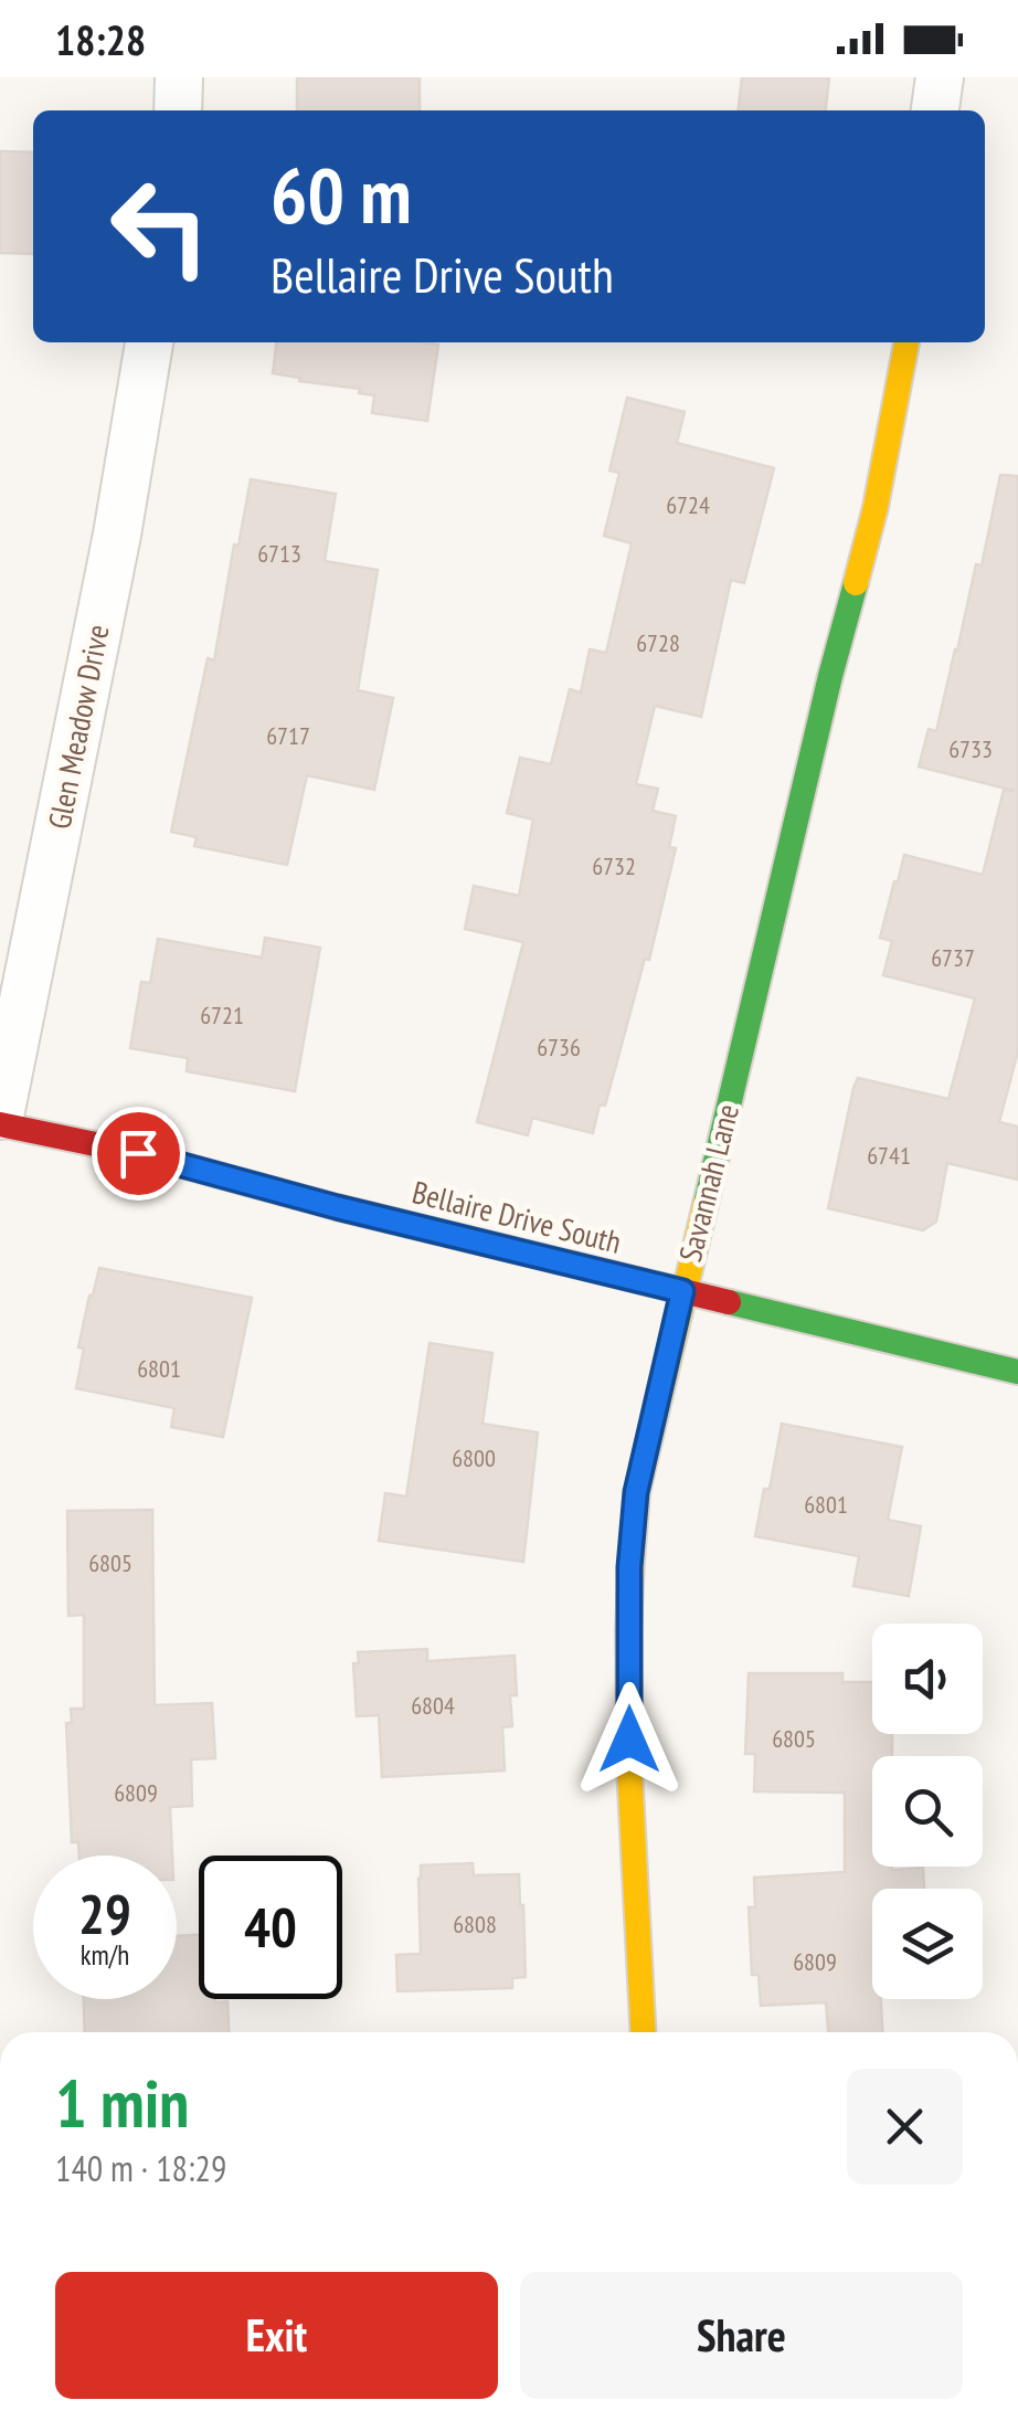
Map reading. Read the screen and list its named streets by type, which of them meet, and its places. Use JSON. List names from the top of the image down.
{
  "streets": {
    "street": ["Glen Meadow Drive", "Savannah Lane", "Bellaire Drive South"]
  },
  "crossings": [
    ["Glen Meadow Drive", "Bellaire Drive South"],
    ["Savannah Lane", "Bellaire Drive South"]
  ],
  "house_numbers": [
    "6724",
    "6713",
    "6728",
    "6717",
    "6733",
    "6732",
    "6737",
    "6721",
    "6736",
    "6741",
    "6801",
    "6800",
    "6801",
    "6805",
    "6804",
    "6805",
    "6809",
    "6808",
    "6809"
  ],
  "page": {
    "status": "18:28",
    "turn": ["60 m", "Bellaire Drive South"],
    "speed": "29 km/h",
    "limit": "40",
    "heading": ["1 min", "140 m · 18:29"],
    "buttons": ["Exit", "Share"]
  }
}
